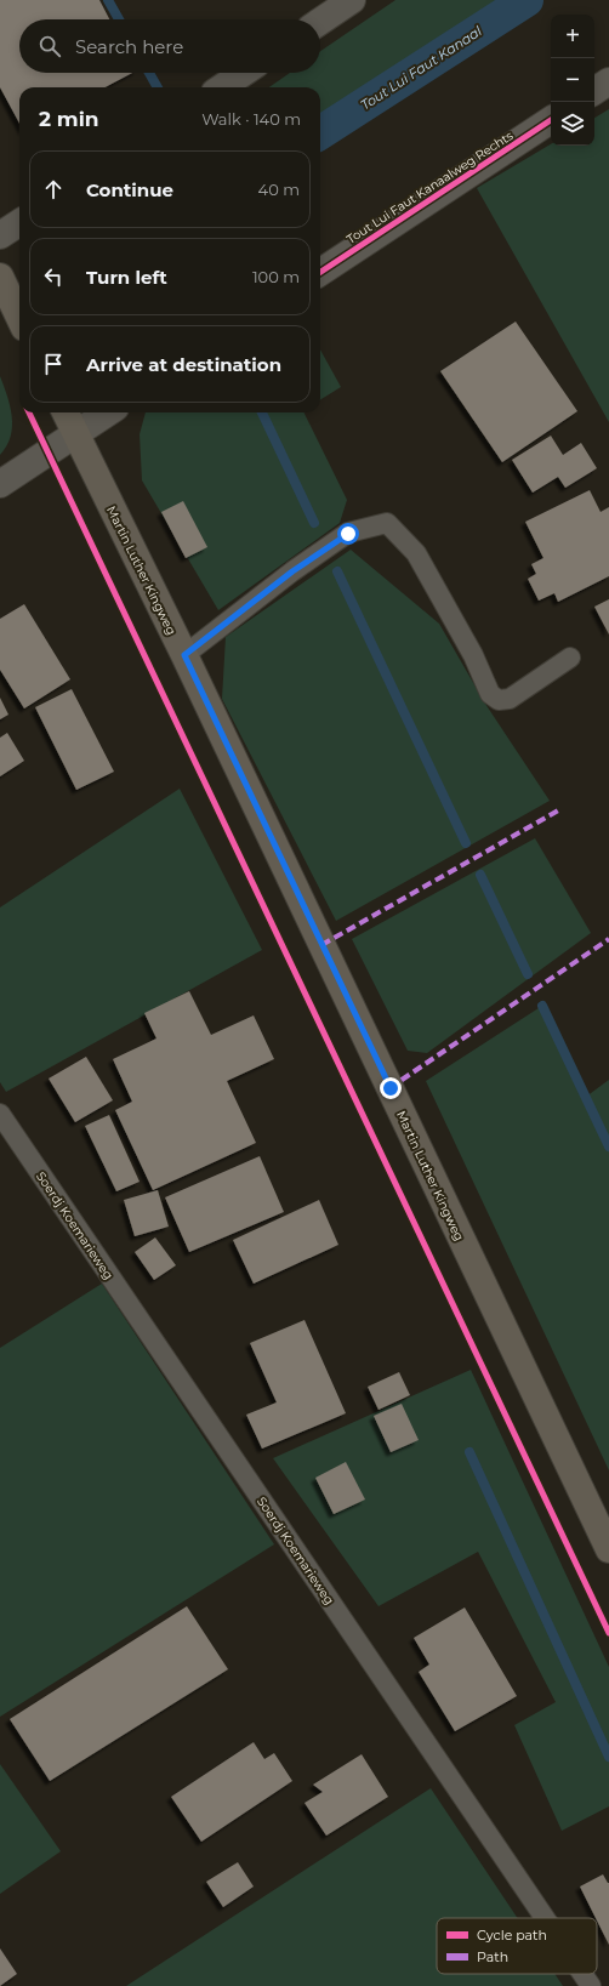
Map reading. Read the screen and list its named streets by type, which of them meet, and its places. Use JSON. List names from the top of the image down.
{
  "streets": {
    "main road": ["Martin Luther Kingweg"],
    "street": ["Tout Lui Faut Kanaalweg Rechts"],
    "lane": ["Soerdj Koemarieweg"]
  },
  "water": ["Tout Lui Faut Kanaal"],
  "legend": ["Cycle path", "Path"],
  "page": {
    "map_buttons": ["+", "−"],
    "search": "Search here",
    "heading": ["2 min", "Walk · 140 m"],
    "list": [
      ["Continue", "40 m"],
      ["Turn left", "100 m"],
      "Arrive at destination"
    ]
  }
}
